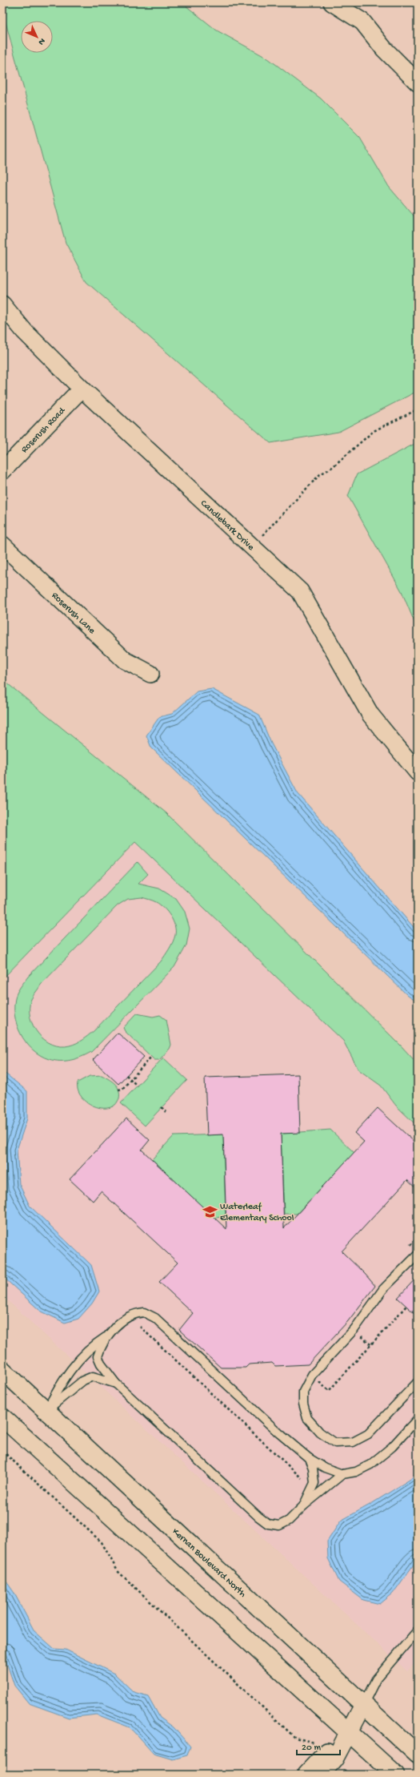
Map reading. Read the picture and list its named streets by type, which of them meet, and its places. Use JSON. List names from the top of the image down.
{
  "streets": {
    "main road": ["Kernan Boulevard North"],
    "street": ["Roserush Road", "Candlebark Drive", "Roserush Lane"]
  },
  "crossings": [
    ["Roserush Road", "Candlebark Drive"]
  ],
  "places": {
    "school or university": ["Waterleaf Elementary School"]
  },
  "scale_bar": "20 m",
  "north": "bottom right"
}
